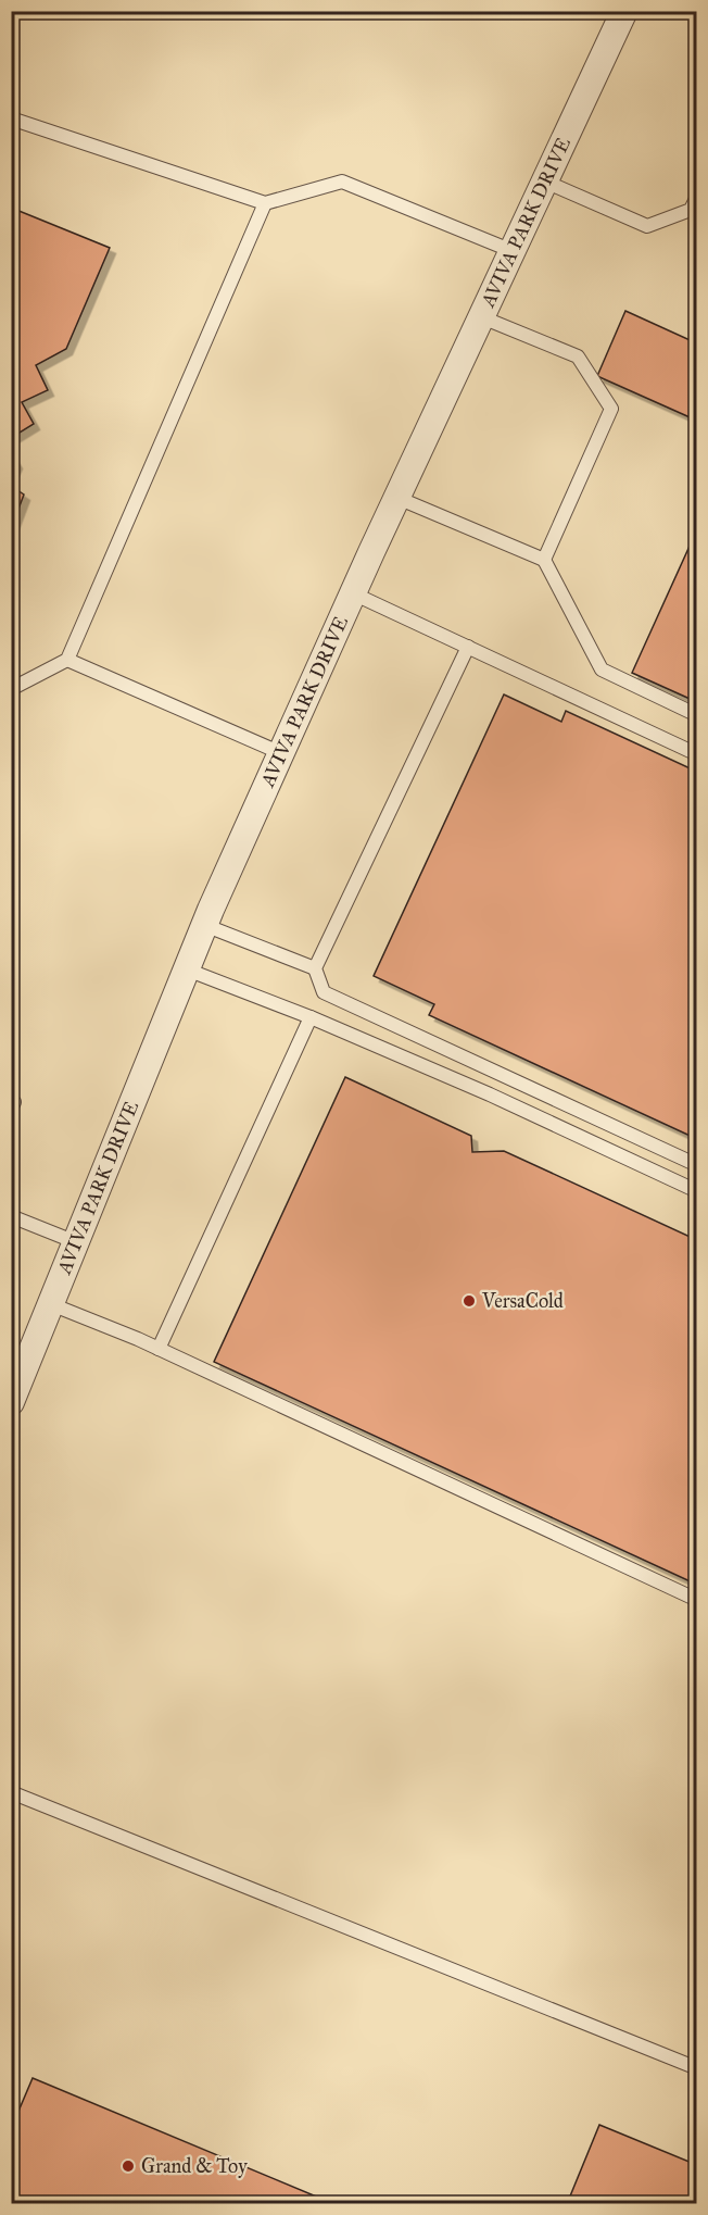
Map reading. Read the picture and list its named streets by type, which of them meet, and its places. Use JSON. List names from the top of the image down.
{
  "streets": {
    "street": ["AVIVA PARK DRIVE"]
  },
  "places": ["VersaCold", "Grand & Toy"]
}
